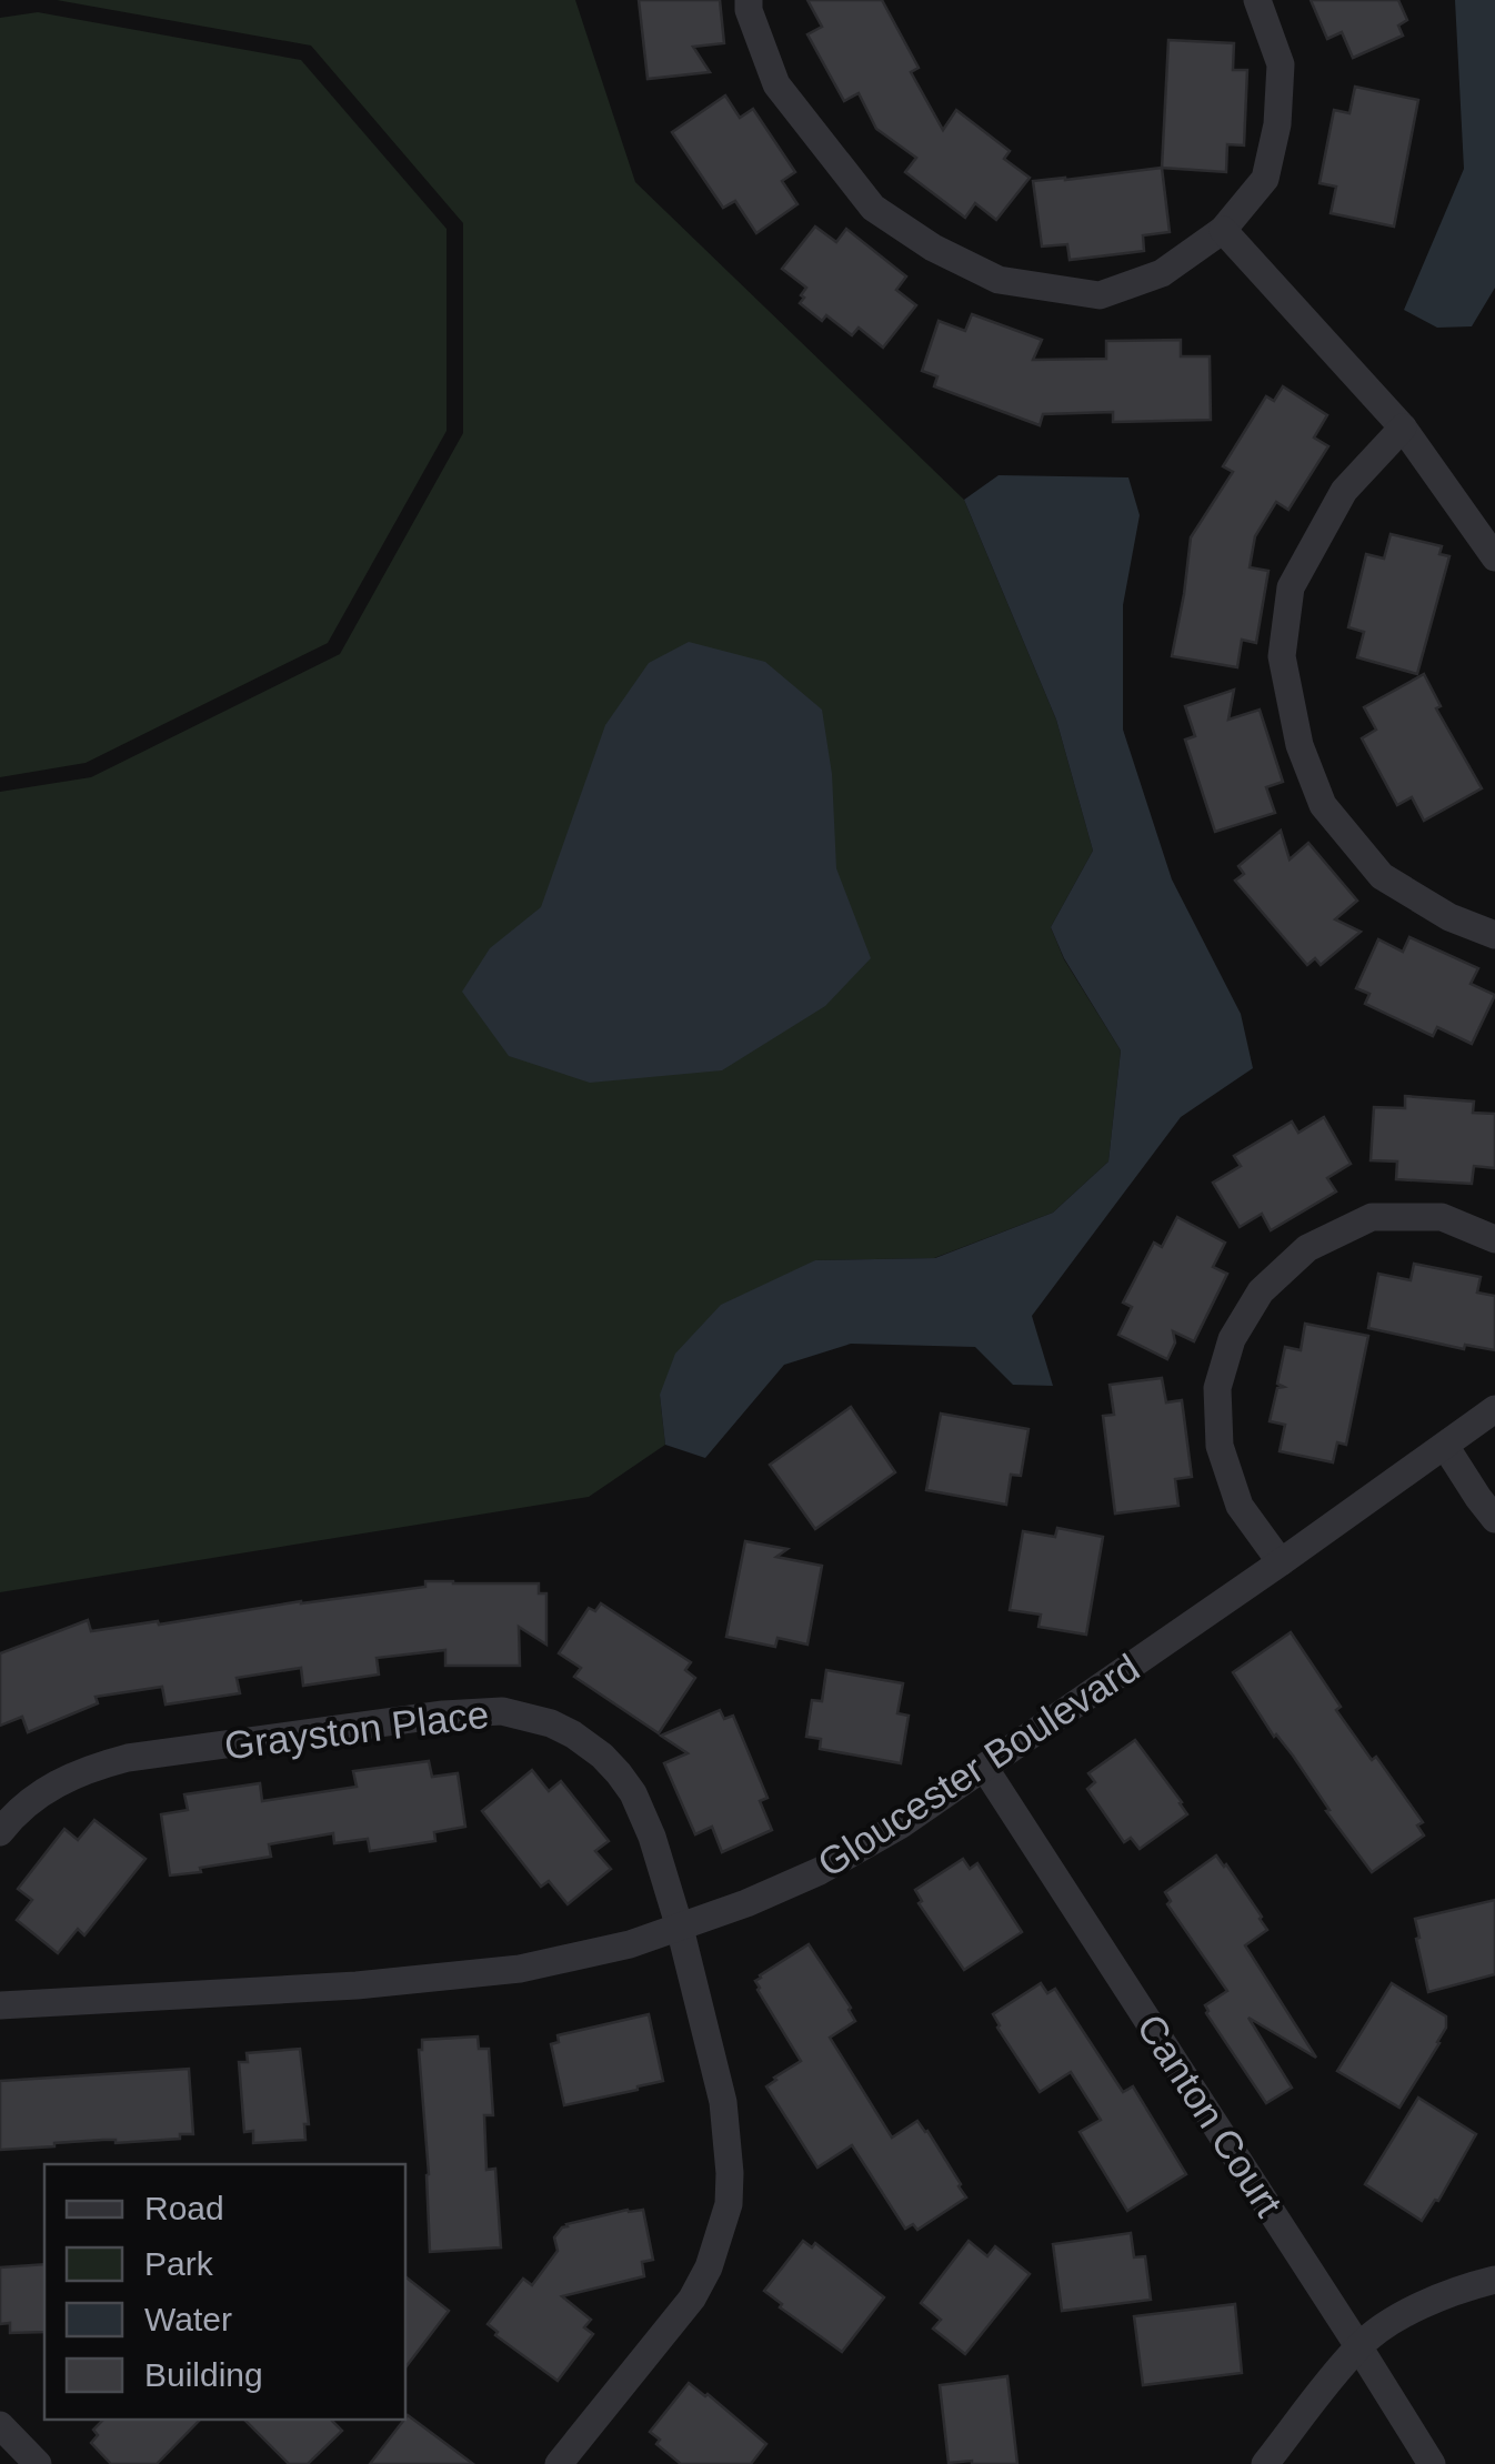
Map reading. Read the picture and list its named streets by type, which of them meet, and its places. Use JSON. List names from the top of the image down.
{
  "streets": {
    "street": ["Grayston Place", "Gloucester Boulevard", "Canton Court"]
  },
  "crossings": [
    ["Grayston Place", "Gloucester Boulevard"],
    ["Gloucester Boulevard", "Canton Court"]
  ],
  "legend": [
    "Road",
    "Park",
    "Water",
    "Building"
  ]
}
